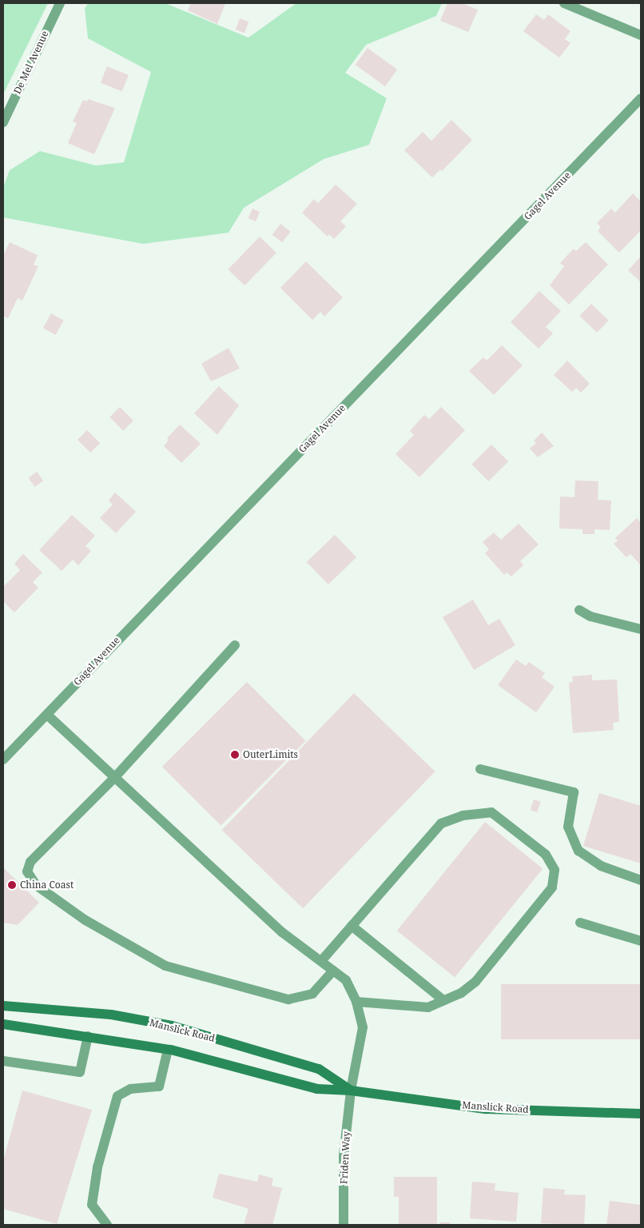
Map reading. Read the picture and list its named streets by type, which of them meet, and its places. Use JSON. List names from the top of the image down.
{
  "streets": {
    "main road": ["Manslick Road"],
    "street": ["De Mel Avenue", "Gagel Avenue", "Friden Way"]
  },
  "crossings": [
    ["Gagel Avenue", "Friden Way"],
    ["Manslick Road", "Friden Way"]
  ],
  "places": ["OuterLimits", "China Coast"]
}
